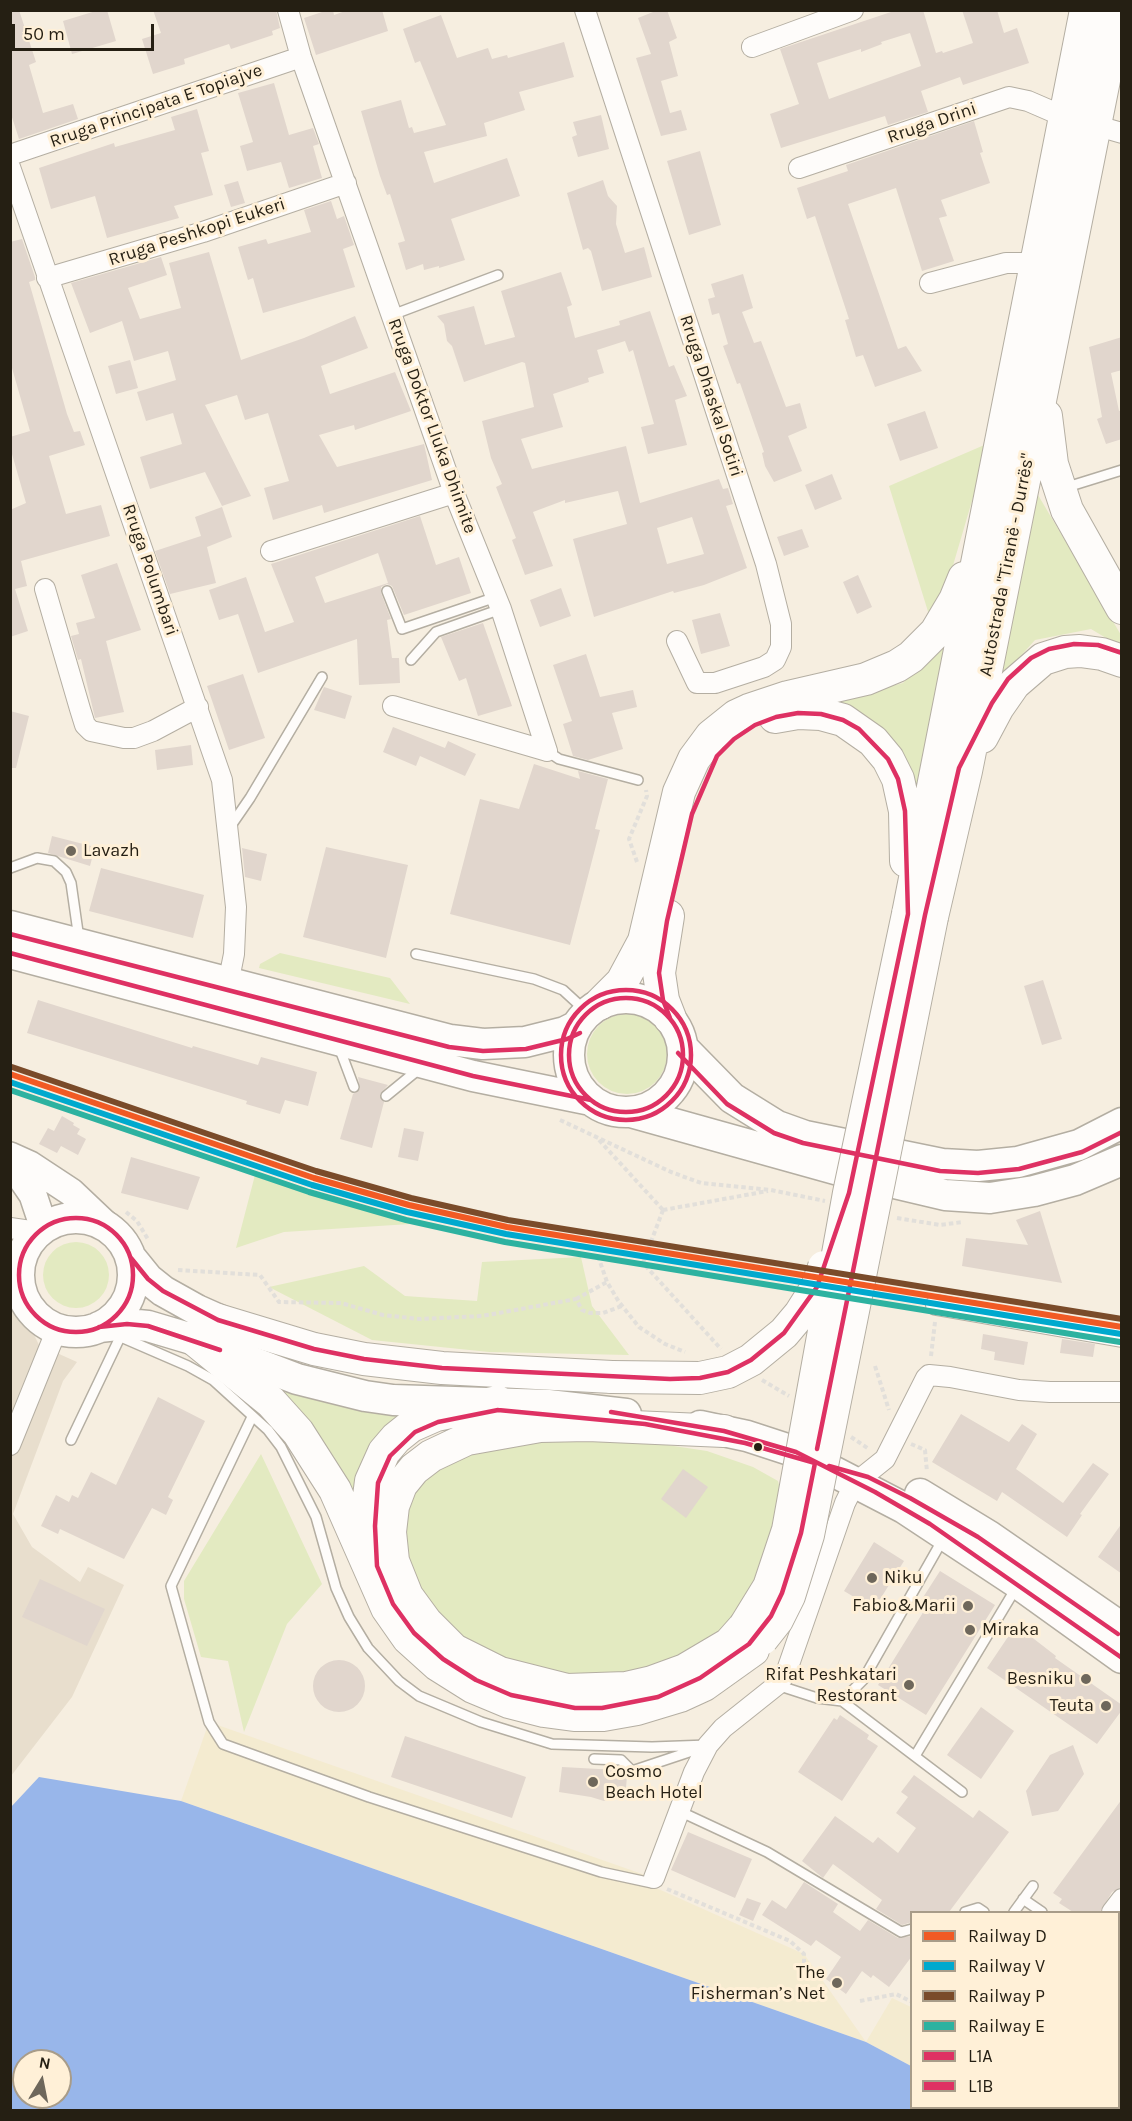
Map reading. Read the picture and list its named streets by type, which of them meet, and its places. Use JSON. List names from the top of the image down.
{
  "streets": {
    "highway": ["Autostrada \"Tiranë - Durrës\""],
    "street": [
      "Rruga Principata E Topiajve",
      "Rruga Drini",
      "Rruga Peshkopi Eukeri",
      "Rruga Dhaskal Sotiri",
      "Rruga Doktor Lluka Dhimite",
      "Rruga Polumbari"
    ]
  },
  "crossings": [
    ["Rruga Principata E Topiajve", "Rruga Doktor Lluka Dhimite"],
    ["Rruga Drini", "Autostrada \"Tiranë - Durrës\""],
    ["Rruga Peshkopi Eukeri", "Rruga Doktor Lluka Dhimite"],
    ["Rruga Peshkopi Eukeri", "Rruga Polumbari"]
  ],
  "places": [
    "Lavazh",
    "Niku",
    "Fabio&Marii",
    "Miraka",
    "Besniku",
    "Rifat Peshkatari Restorant",
    "Teuta",
    "Cosmo Beach Hotel",
    "The Fisherman’s Net"
  ],
  "lines": [
    "transit line L1B",
    "transit line L1A",
    "rail line P",
    "rail line D",
    "rail line V",
    "rail line E"
  ],
  "legend": [
    "Railway D",
    "Railway V",
    "Railway P",
    "Railway E",
    "L1A",
    "L1B"
  ],
  "scale_bar": "50 m",
  "north": "top"
}
